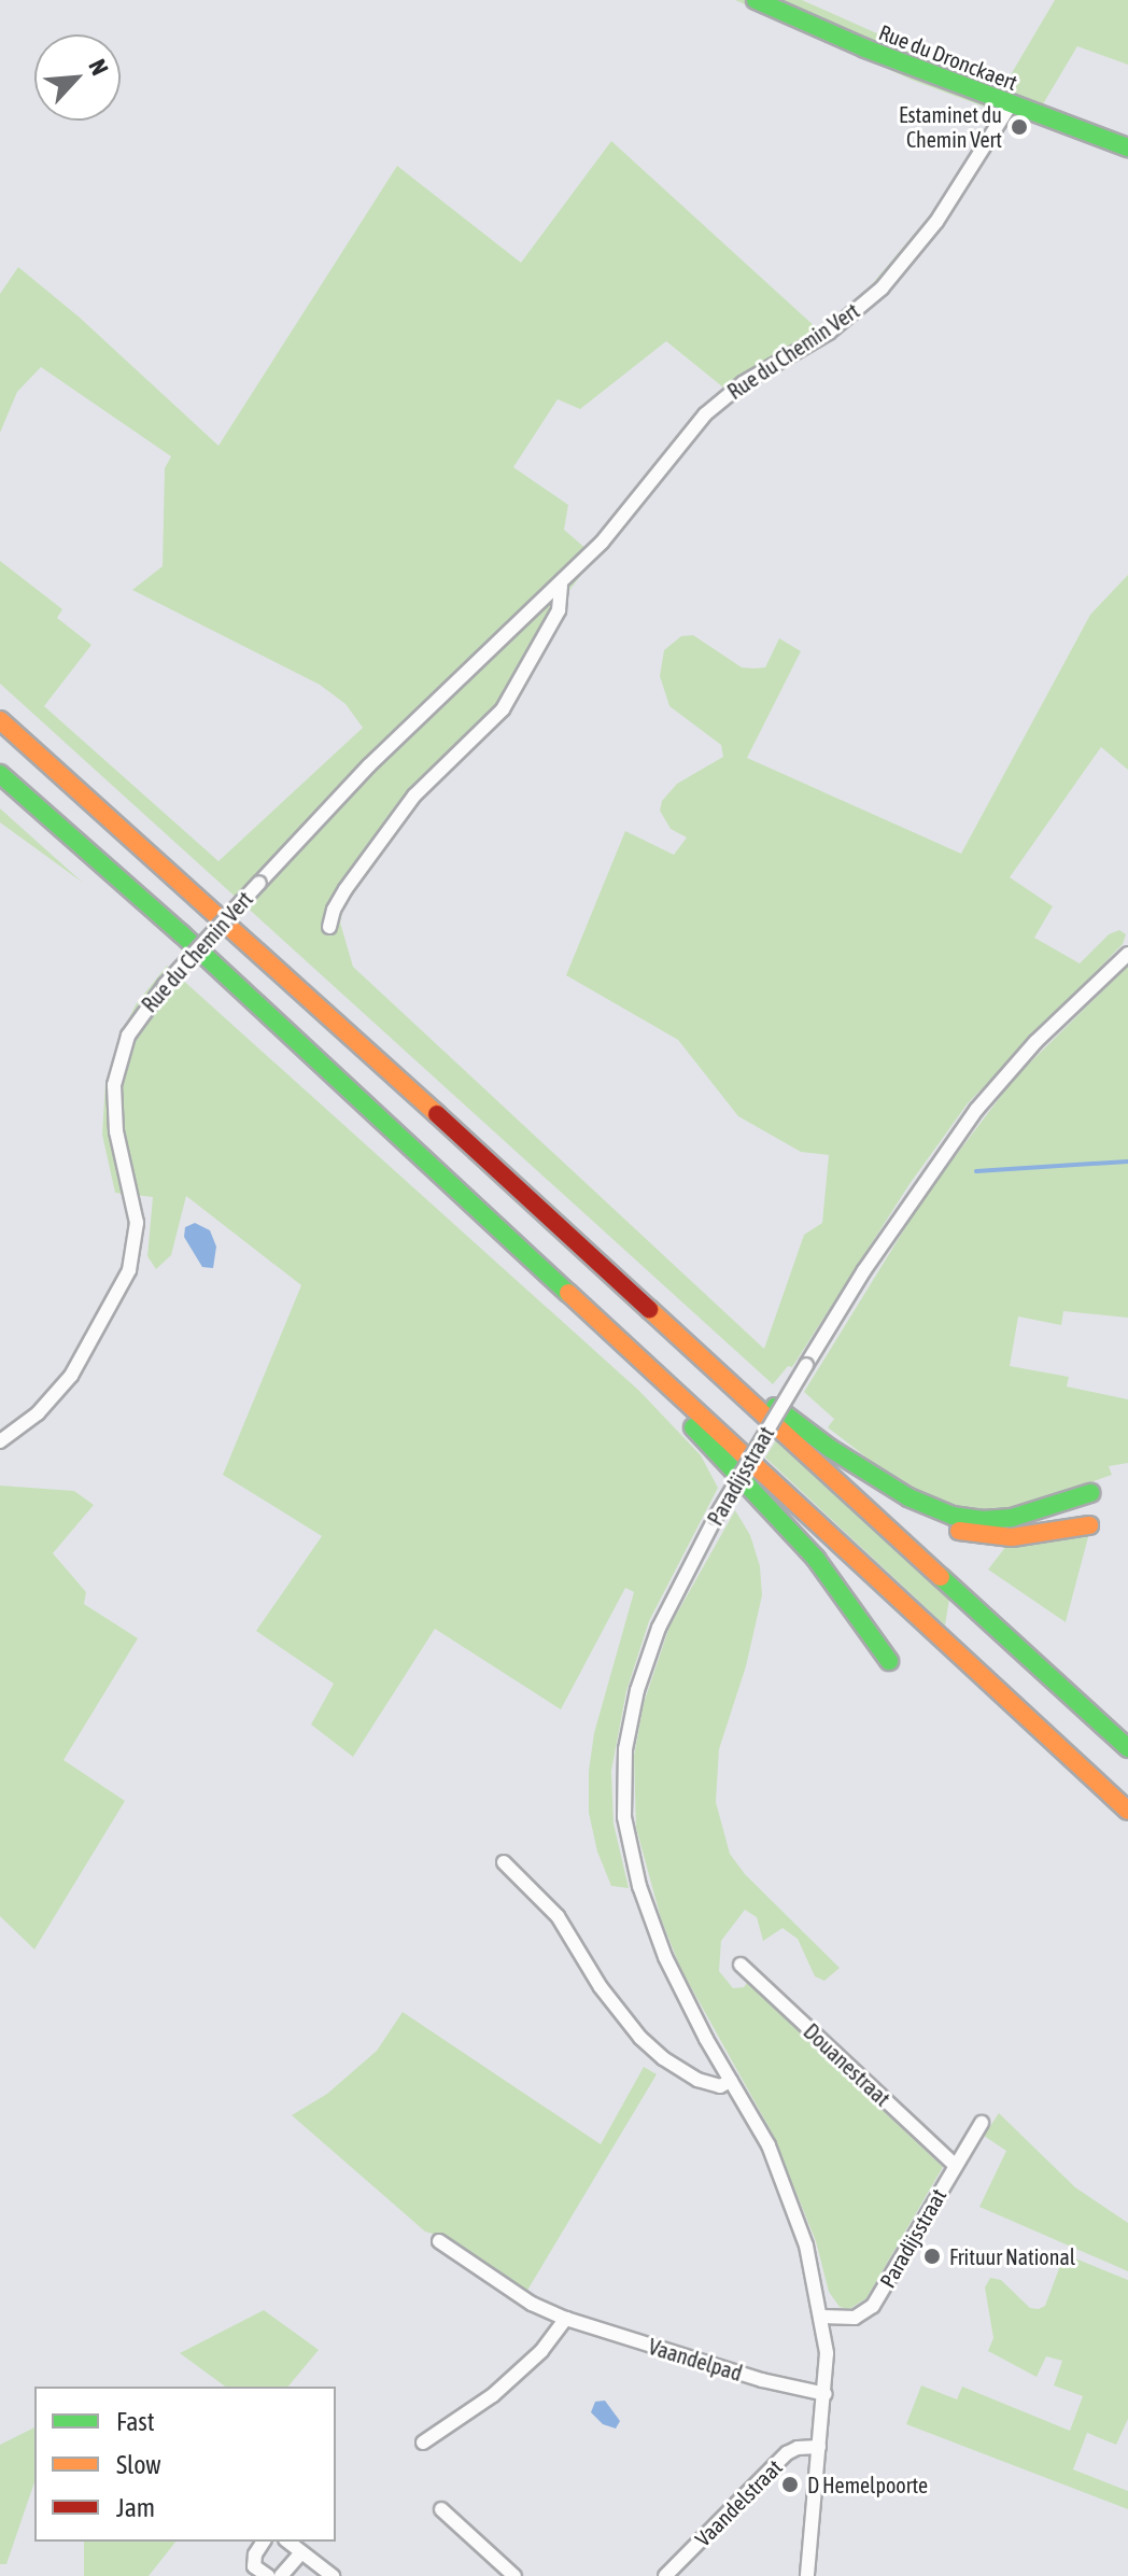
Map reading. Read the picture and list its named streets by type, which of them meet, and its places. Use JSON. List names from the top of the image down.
{
  "streets": {
    "main road": ["Rue du Dronckaert"],
    "street": [
      "Rue du Chemin Vert",
      "Paradijsstraat",
      "Douanestraat",
      "Vaandelpad",
      "Vaandelstraat"
    ]
  },
  "crossings": [
    ["Rue du Dronckaert", "Rue du Chemin Vert"],
    ["Paradijsstraat", "Douanestraat"],
    ["Paradijsstraat", "Vaandelpad"],
    ["Paradijsstraat", "Vaandelstraat"]
  ],
  "places": ["Estaminet du Chemin Vert", "Frituur National", "D Hemelpoorte"],
  "legend": ["Fast", "Slow", "Jam"],
  "north": "top right"
}
